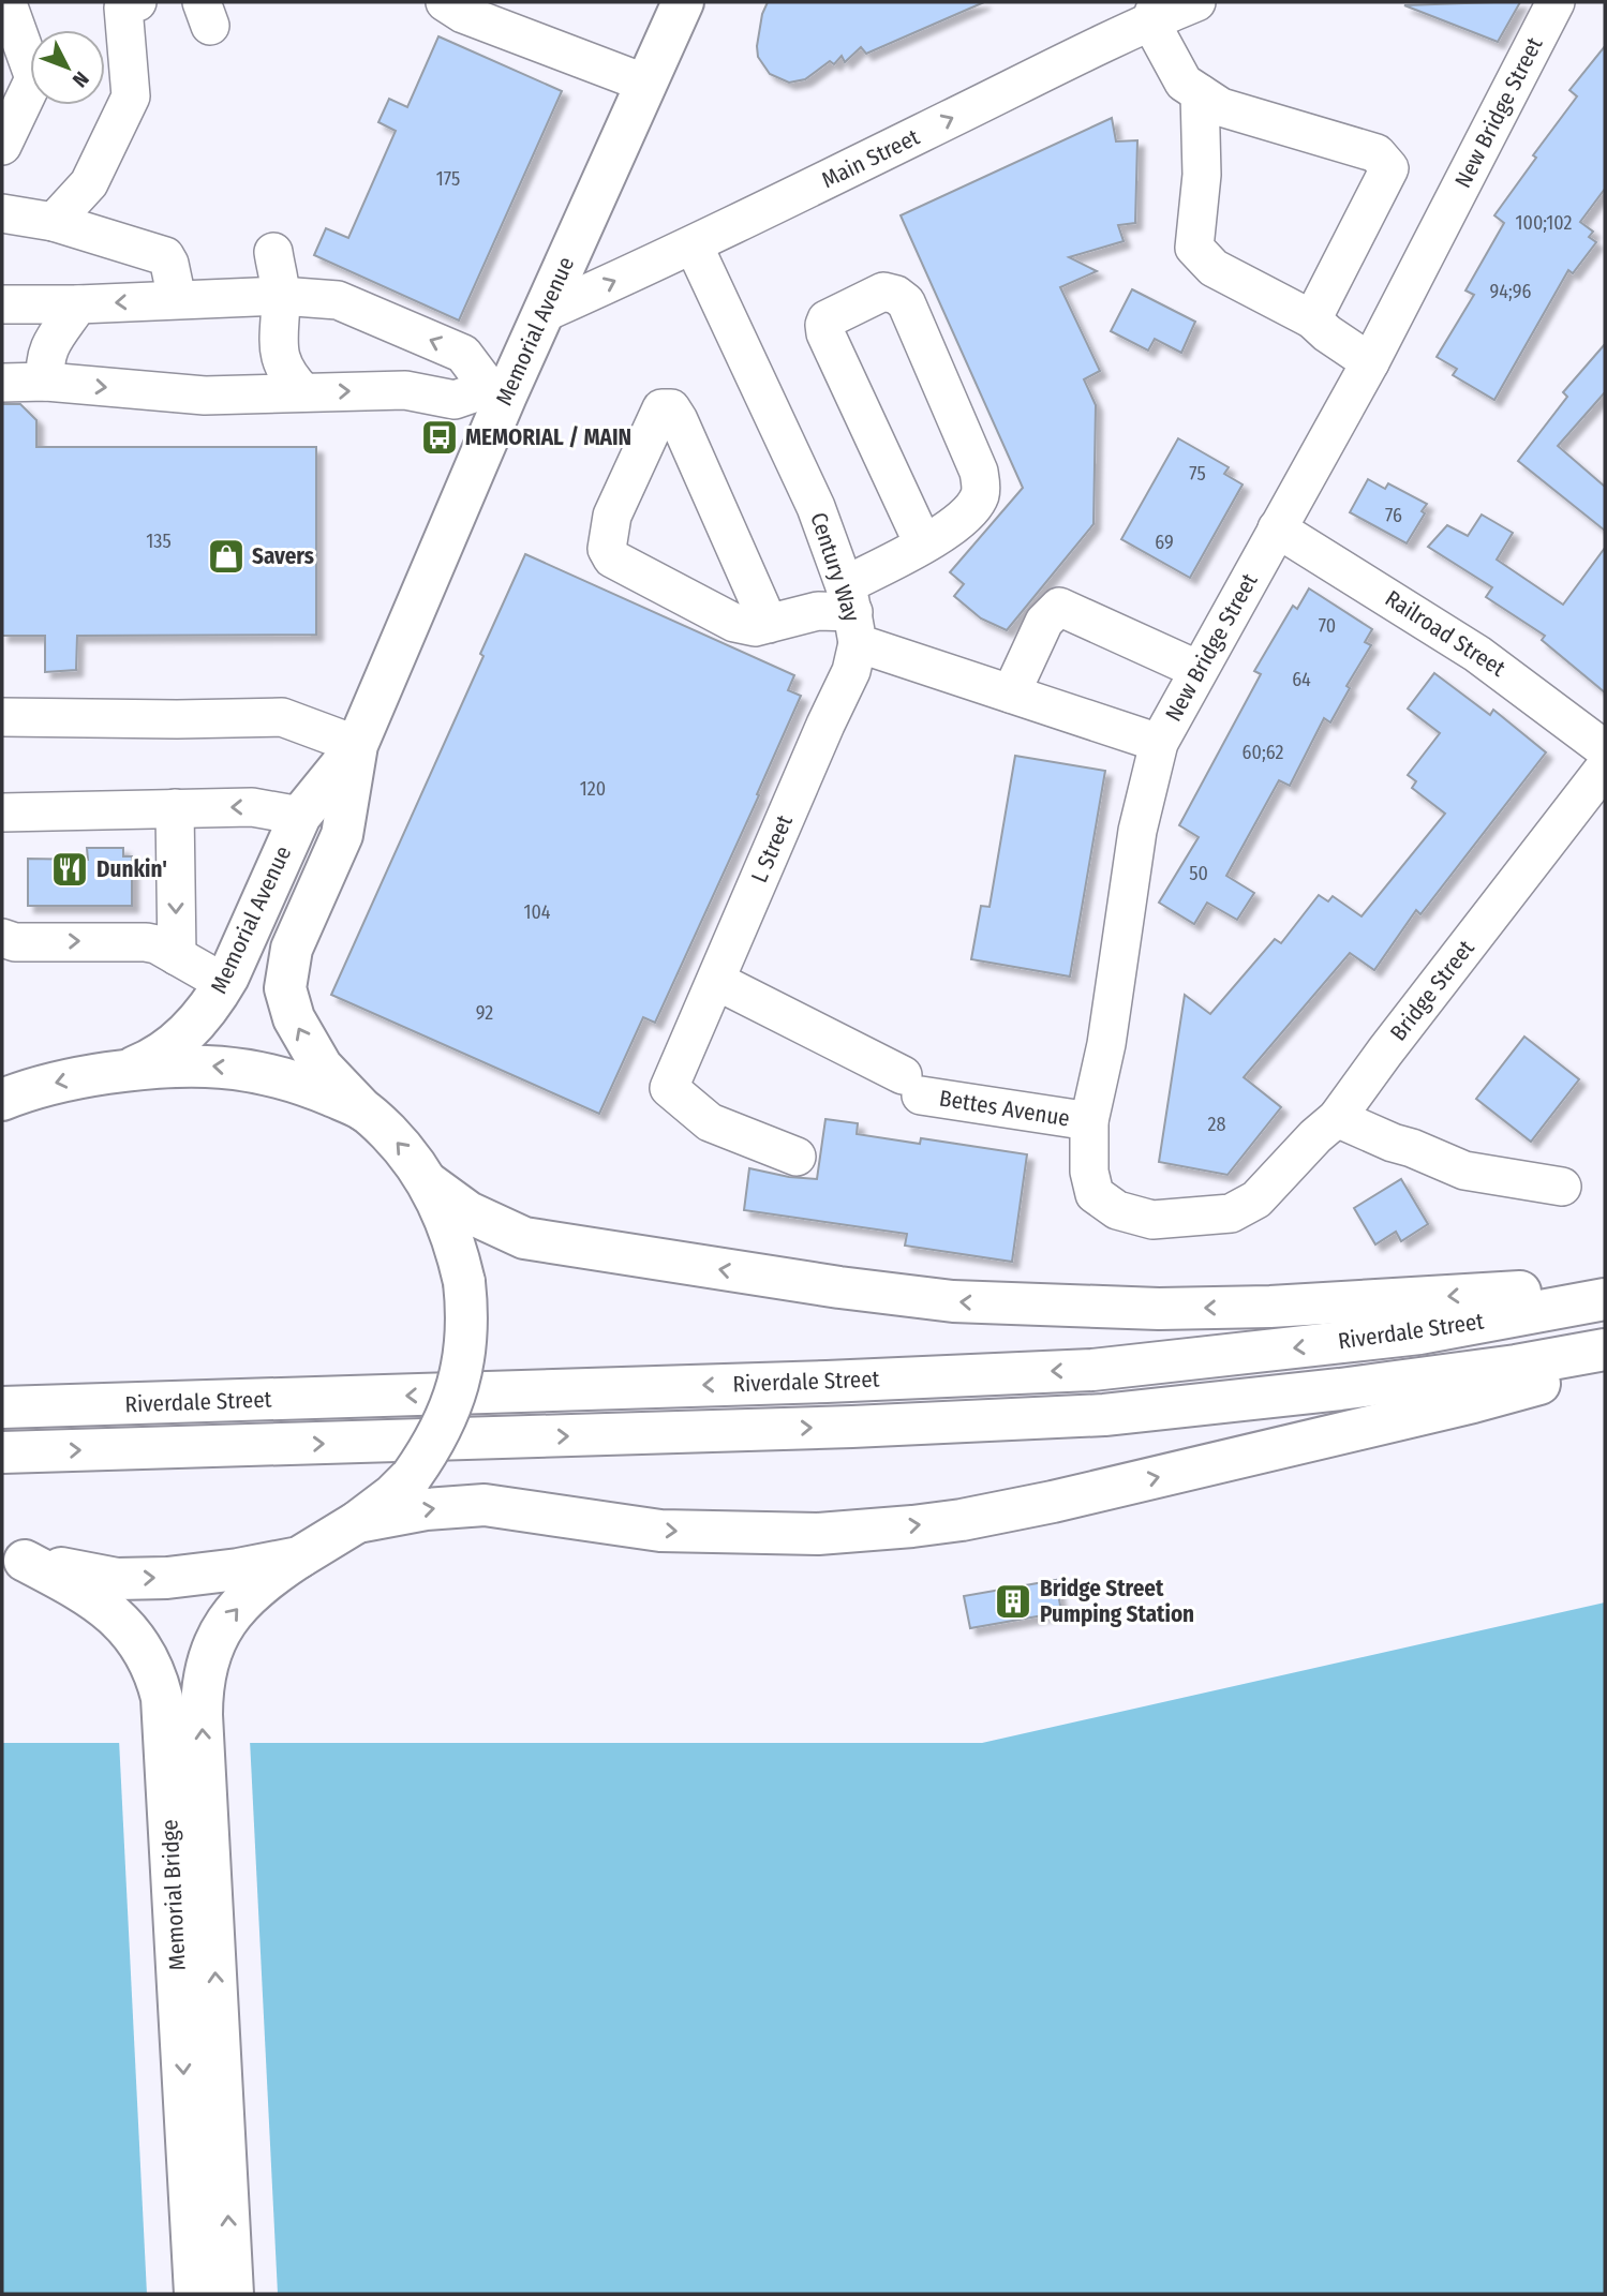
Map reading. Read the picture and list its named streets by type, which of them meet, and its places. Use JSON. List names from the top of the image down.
{
  "streets": {
    "main road": ["Memorial Avenue", "Riverdale Street", "Memorial Bridge"],
    "street": [
      "New Bridge Street",
      "Main Street",
      "Century Way",
      "Railroad Street",
      "L Street",
      "Bridge Street",
      "Bettes Avenue"
    ]
  },
  "crossings": [
    ["New Bridge Street", "Century Way"],
    ["New Bridge Street", "Railroad Street"],
    ["New Bridge Street", "Bridge Street"],
    ["New Bridge Street", "Bettes Avenue"],
    ["Main Street", "Memorial Avenue"],
    ["Main Street", "Century Way"],
    ["Memorial Avenue", "Memorial Bridge"],
    ["Century Way", "L Street"],
    ["L Street", "Bettes Avenue"]
  ],
  "one_way": ["Main Street"],
  "places": {
    "bus stop": ["MEMORIAL / MAIN"],
    "shop": ["Savers"],
    "restaurant": ["Dunkin'"],
    "building": ["Bridge Street Pumping Station"]
  },
  "house_numbers": [
    "175",
    "100;102",
    "94;96",
    "75",
    "76",
    "135",
    "69",
    "70",
    "64",
    "60;62",
    "120",
    "50",
    "104",
    "92",
    "28"
  ],
  "north": "bottom right"
}
